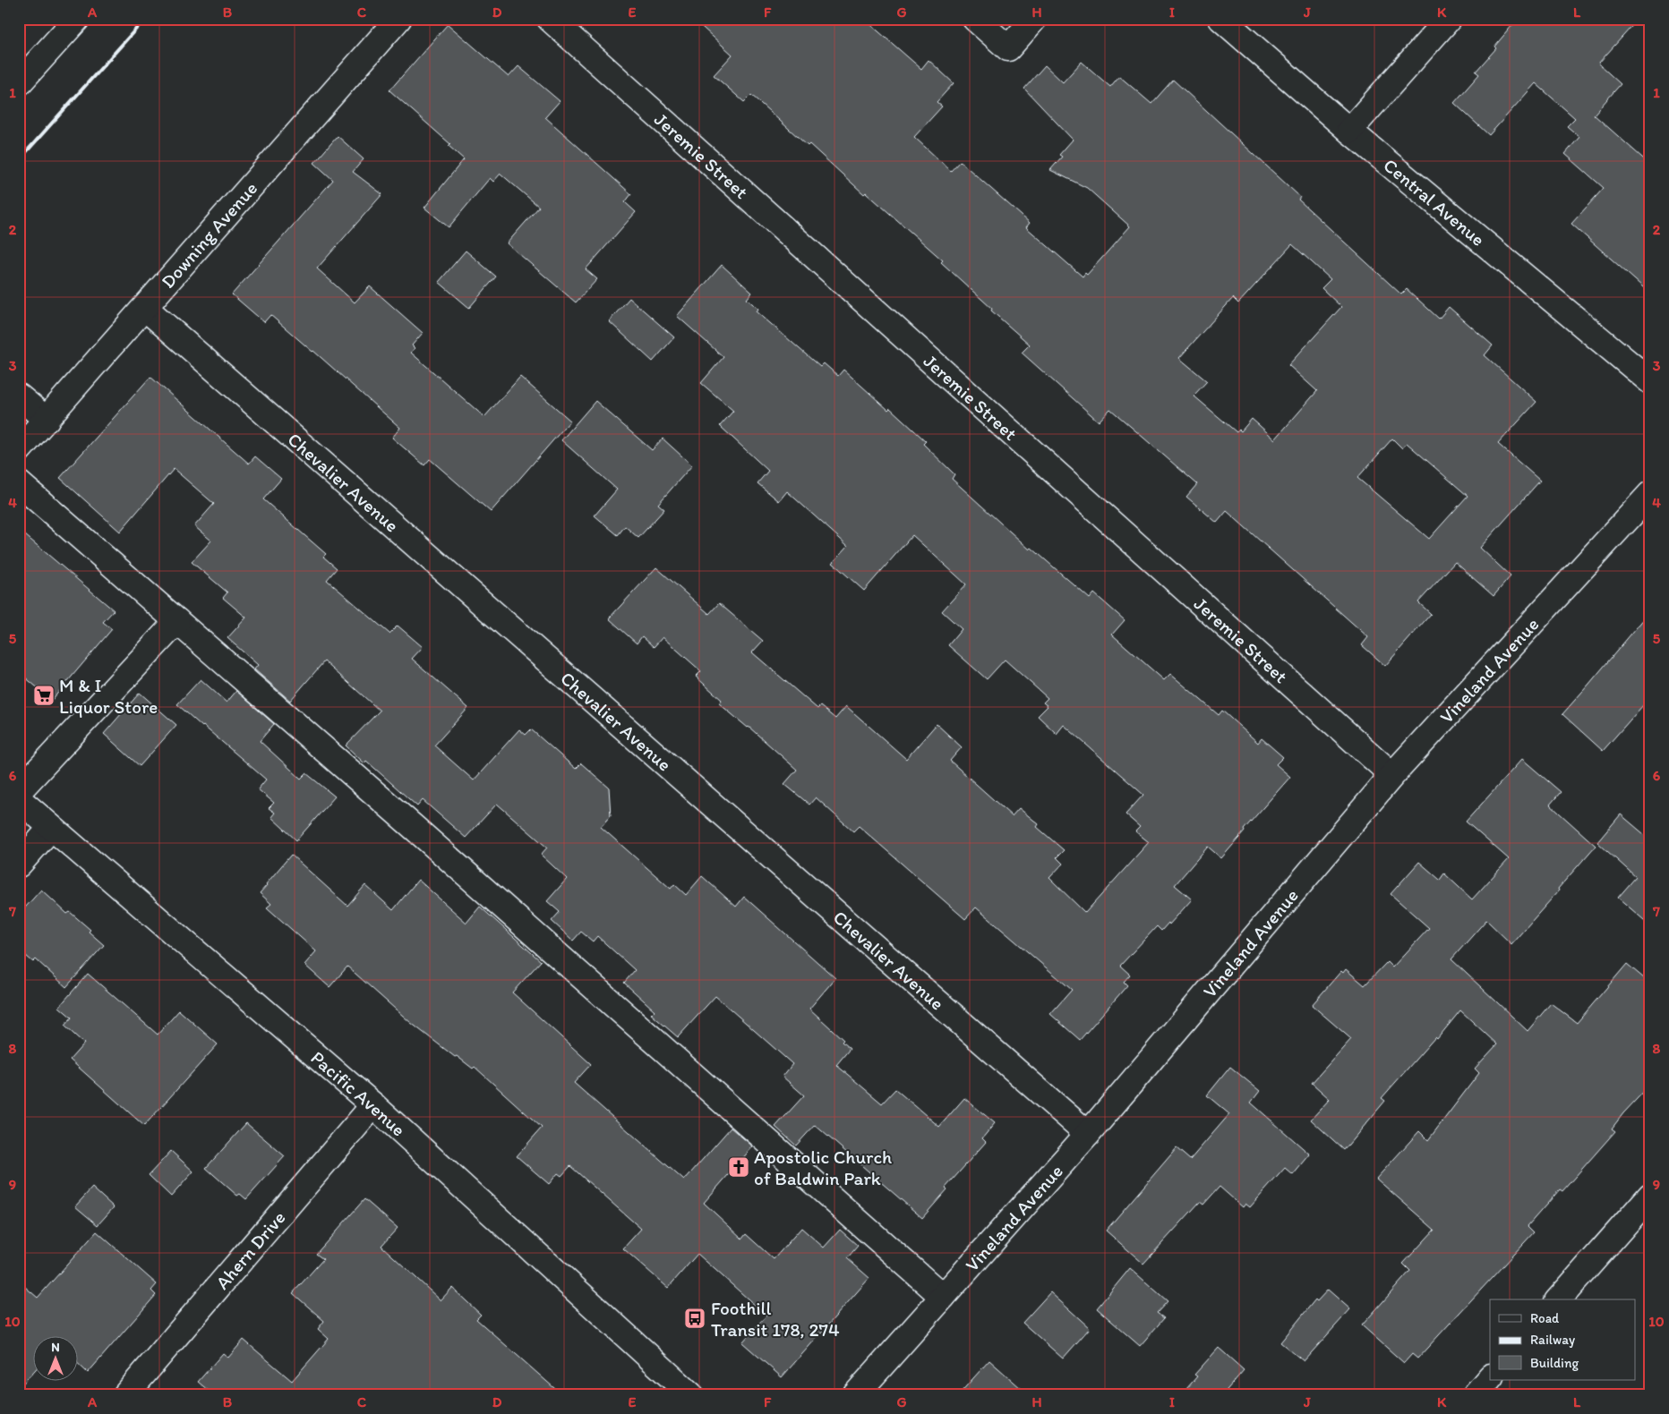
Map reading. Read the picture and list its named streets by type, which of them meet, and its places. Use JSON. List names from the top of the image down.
{
  "streets": {
    "street": [
      "Jeremie Street",
      "Central Avenue",
      "Downing Avenue",
      "Chevalier Avenue",
      "Vineland Avenue",
      "Pacific Avenue",
      "Ahern Drive"
    ]
  },
  "crossings": [
    ["Jeremie Street", "Vineland Avenue"],
    ["Downing Avenue", "Chevalier Avenue"],
    ["Chevalier Avenue", "Vineland Avenue"],
    ["Pacific Avenue", "Ahern Drive"]
  ],
  "places": {
    "supermarket": ["M & I Liquor Store"],
    "church": ["Apostolic Church of Baldwin Park"],
    "bus stop": ["Foothill Transit 178, 274"]
  },
  "legend": ["Road", "Railway", "Building"],
  "north": "top",
  "grid": {
    "columns": [
      "A",
      "B",
      "C",
      "D",
      "E",
      "F",
      "G",
      "H",
      "I",
      "J",
      "K",
      "L"
    ],
    "rows": [
      "1",
      "2",
      "3",
      "4",
      "5",
      "6",
      "7",
      "8",
      "9",
      "10"
    ]
  }
}
